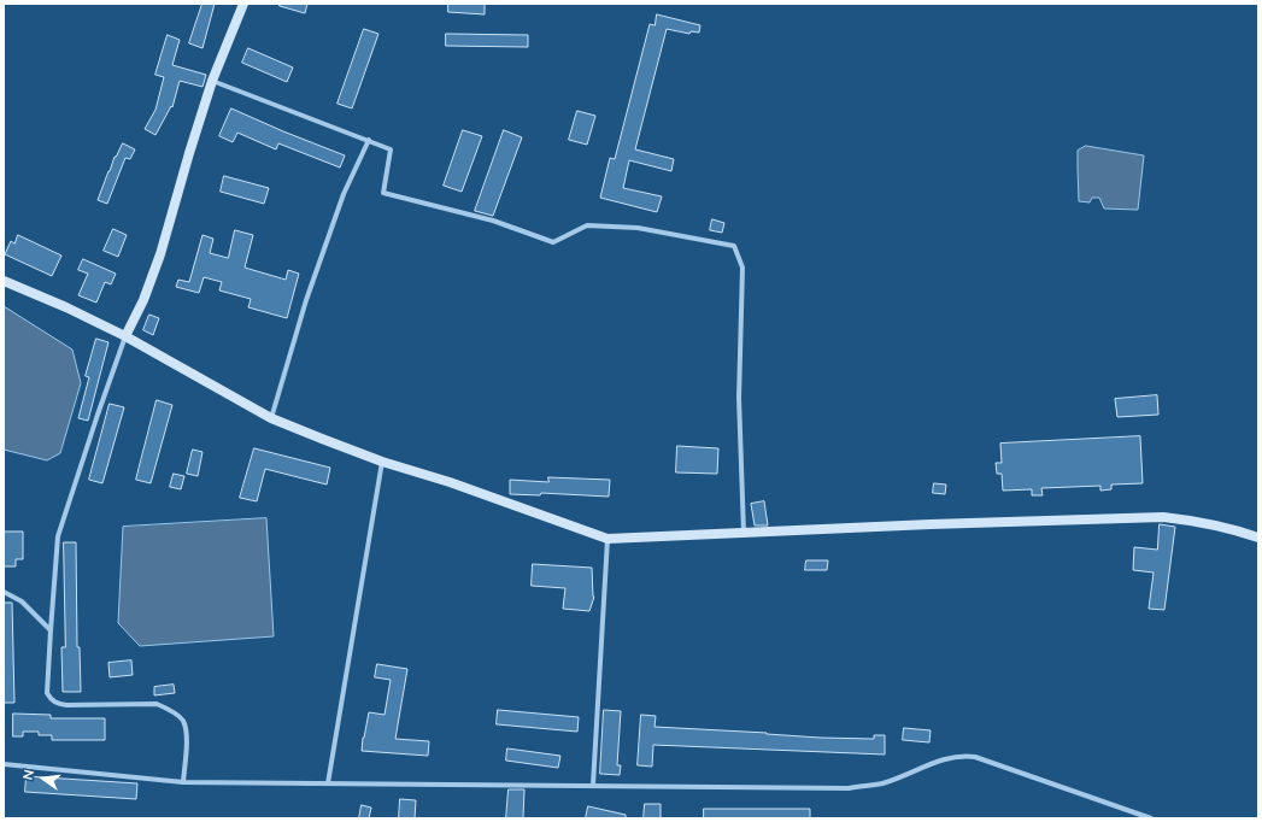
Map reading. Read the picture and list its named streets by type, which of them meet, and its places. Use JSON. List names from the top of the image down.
{
  "north": "left"
}
